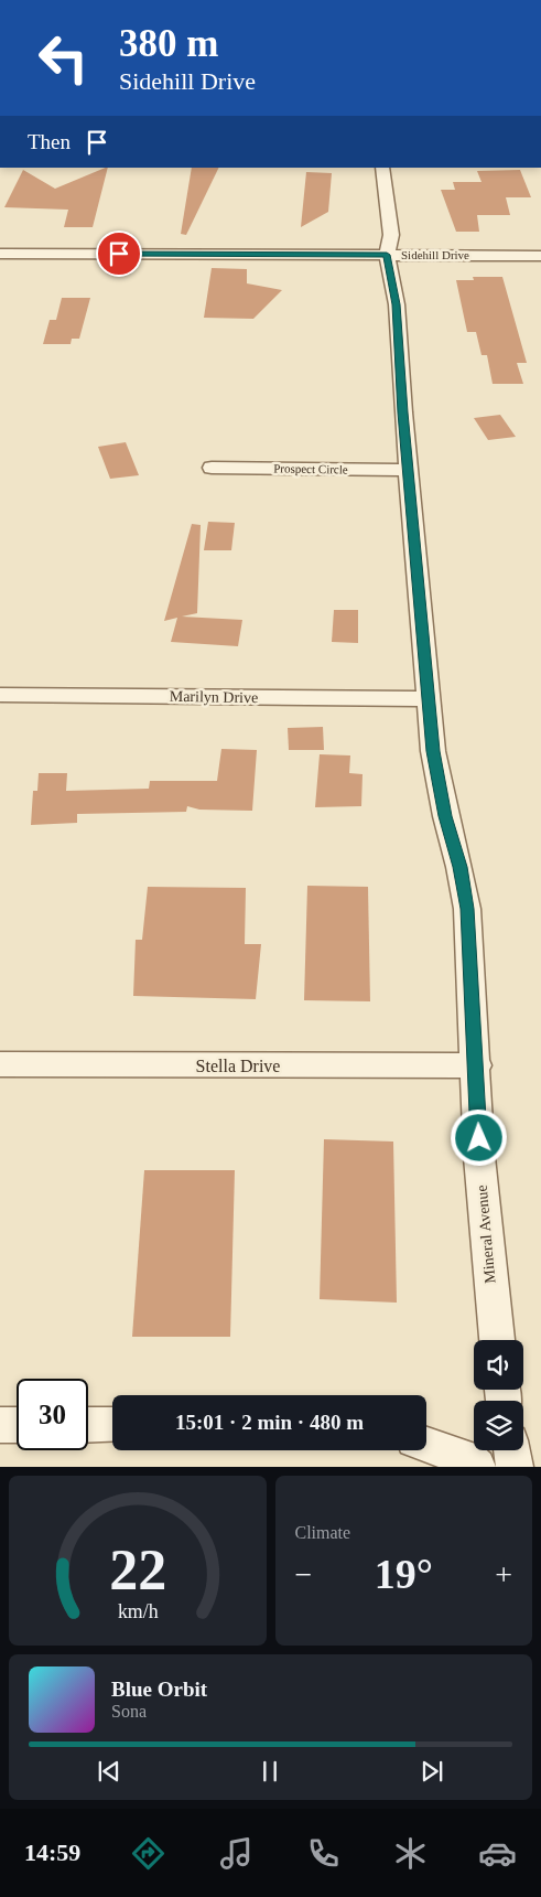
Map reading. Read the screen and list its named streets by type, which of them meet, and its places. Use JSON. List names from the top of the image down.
{
  "streets": {
    "street": [
      "Sidehill Drive",
      "Prospect Circle",
      "Marilyn Drive",
      "Stella Drive",
      "Mineral Avenue"
    ]
  },
  "crossings": [
    ["Sidehill Drive", "Mineral Avenue"],
    ["Prospect Circle", "Mineral Avenue"],
    ["Marilyn Drive", "Mineral Avenue"],
    ["Stella Drive", "Mineral Avenue"]
  ],
  "page": {
    "turn": ["380 m", "Sidehill Drive"],
    "then": "Then",
    "limit": "30",
    "trip": "15:01 · 2 min · 480 m",
    "tile": "Climate",
    "heat": ["−", "19°", "+"],
    "song": ["Blue Orbit", "Sona"],
    "tabs": "14:59",
    "gauge": ["22", "km/h"]
  }
}
